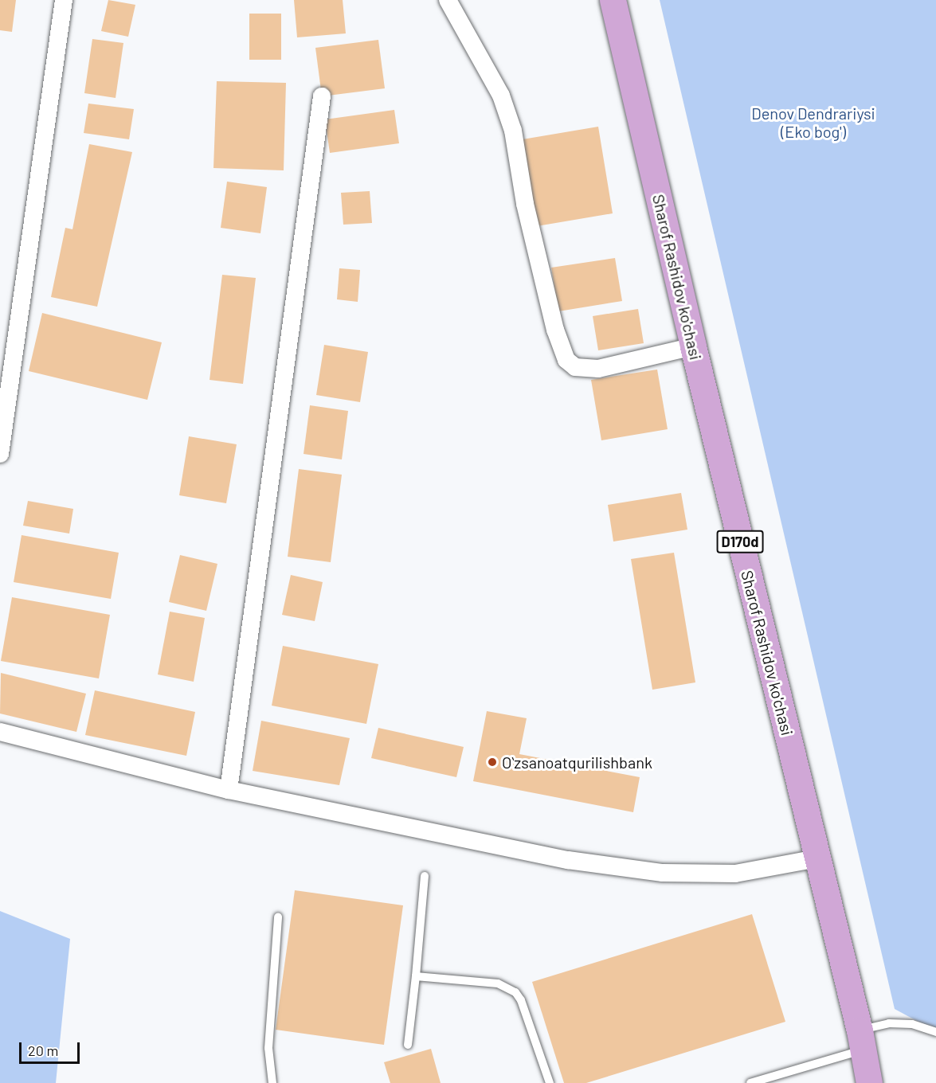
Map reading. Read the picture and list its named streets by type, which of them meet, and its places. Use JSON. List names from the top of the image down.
{
  "streets": {
    "main road": ["Sharof Rashidov ko'chasi", "D170d"]
  },
  "parks": ["Denov Dendrariysi (Eko bog')"],
  "places": ["Oʻzsanoatqurilishbank"],
  "scale_bar": "20 m"
}
